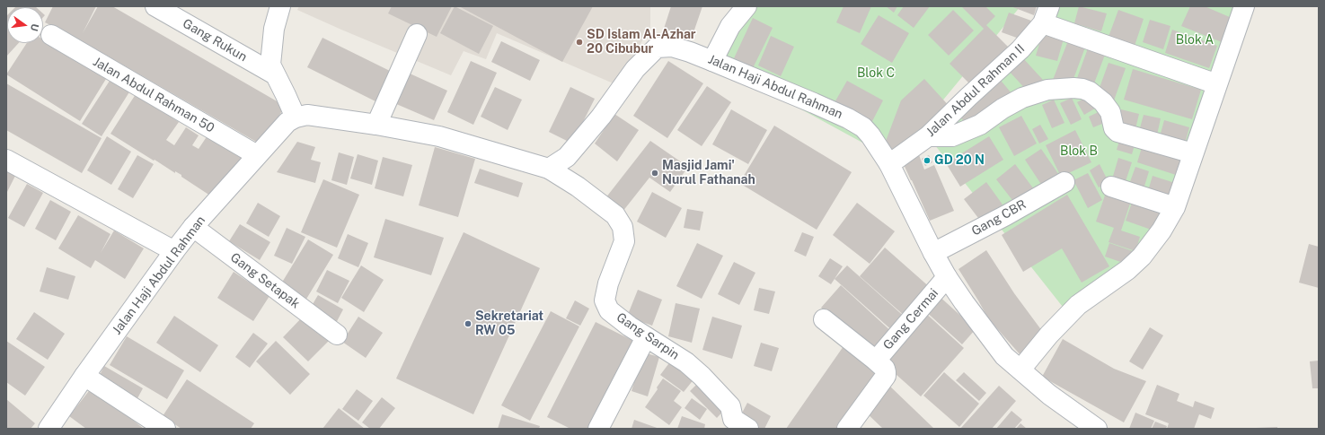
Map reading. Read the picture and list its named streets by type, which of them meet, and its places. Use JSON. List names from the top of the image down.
{
  "streets": {
    "street": [
      "Gang Rukun",
      "Jalan Haji Abdul Rahman",
      "Jalan Abdul Rahman II",
      "Jalan Abdul Rahman 50",
      "Gang CBR",
      "Gang Setapak",
      "Gang Cermai",
      "Gang Sarpin"
    ]
  },
  "crossings": [
    ["Jalan Haji Abdul Rahman", "Jalan Abdul Rahman II"],
    ["Jalan Haji Abdul Rahman", "Jalan Abdul Rahman 50"],
    ["Jalan Haji Abdul Rahman", "Gang CBR"],
    ["Jalan Haji Abdul Rahman", "Gang Setapak"],
    ["Jalan Haji Abdul Rahman", "Gang Cermai"],
    ["Jalan Haji Abdul Rahman", "Gang Sarpin"]
  ],
  "parks": ["Blok A", "Blok C", "Blok B"],
  "places": [
    "SD Islam Al-Azhar 20 Cibubur",
    "GD 20 N",
    "Masjid Jami' Nurul Fathanah",
    "Sekretariat RW 05"
  ],
  "north": "right"
}
